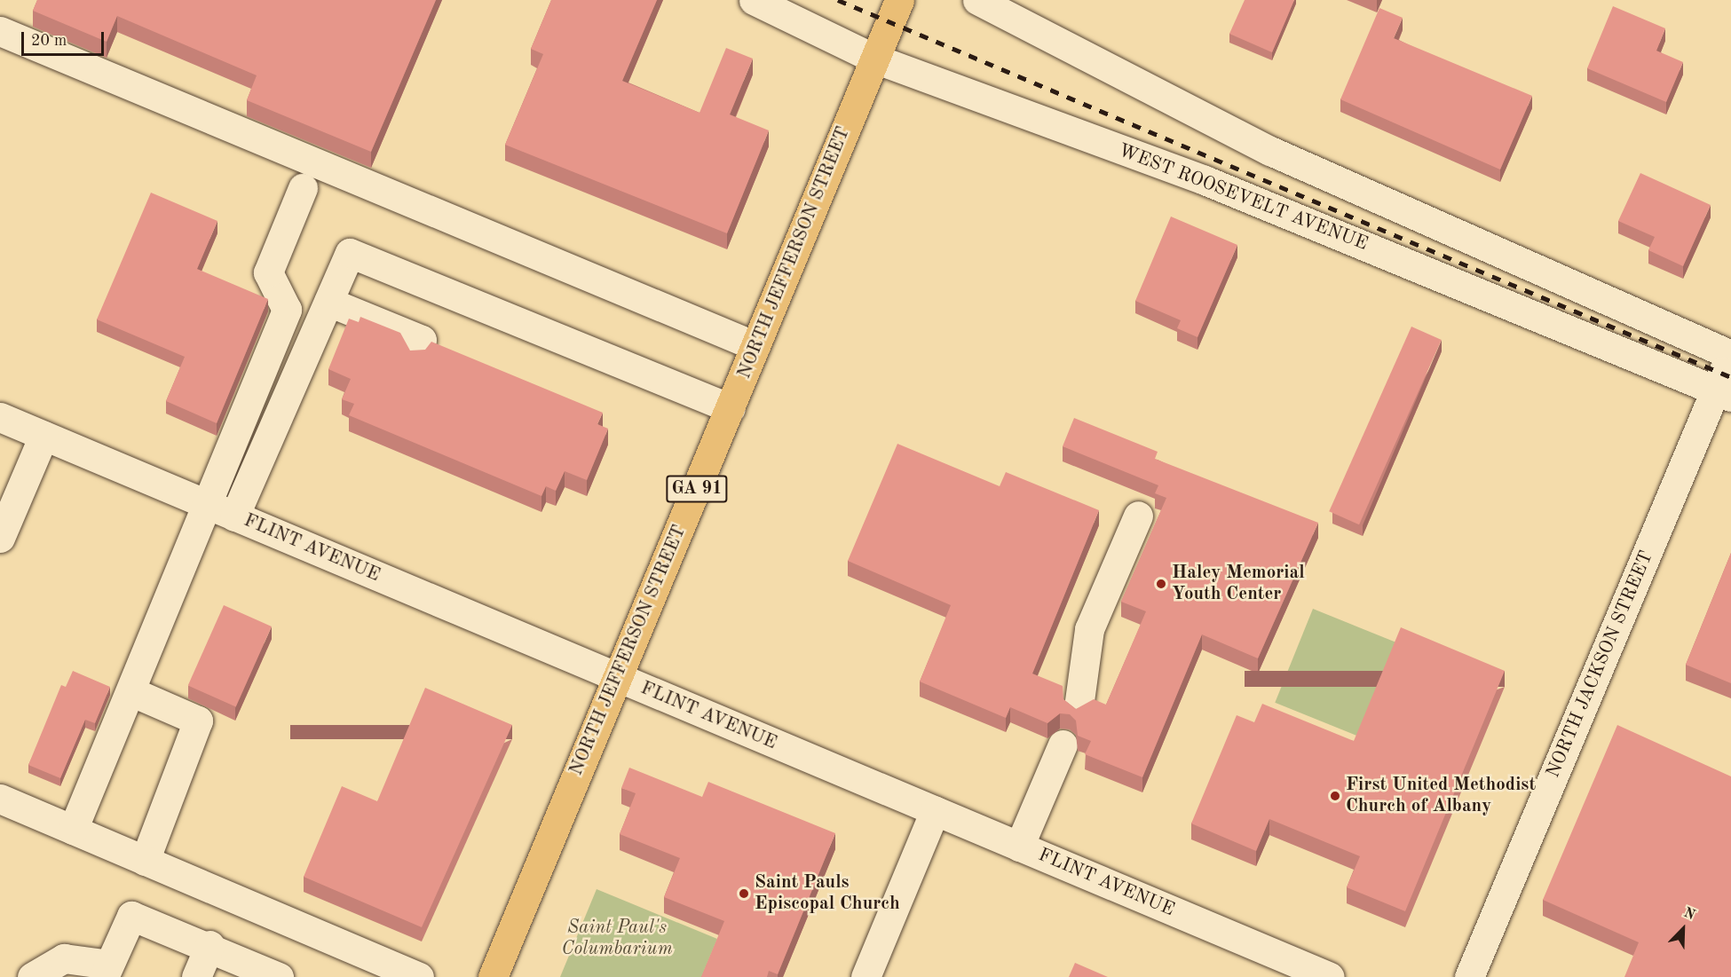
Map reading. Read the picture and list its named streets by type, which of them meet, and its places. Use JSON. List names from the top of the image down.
{
  "streets": {
    "main road": ["NORTH JEFFERSON STREET", "GA 91"],
    "street": ["WEST ROOSEVELT AVENUE", "FLINT AVENUE", "NORTH JACKSON STREET"]
  },
  "crossings": [
    ["WEST ROOSEVELT AVENUE", "NORTH JEFFERSON STREET"],
    ["WEST ROOSEVELT AVENUE", "NORTH JACKSON STREET"],
    ["NORTH JEFFERSON STREET", "FLINT AVENUE"]
  ],
  "parks": ["Saint Paul's Columbarium"],
  "places": ["Haley Memorial Youth Center", "First United Methodist Church of Albany", "Saint Pauls Episcopal Church"],
  "scale_bar": "20 m",
  "north": "top right"
}
